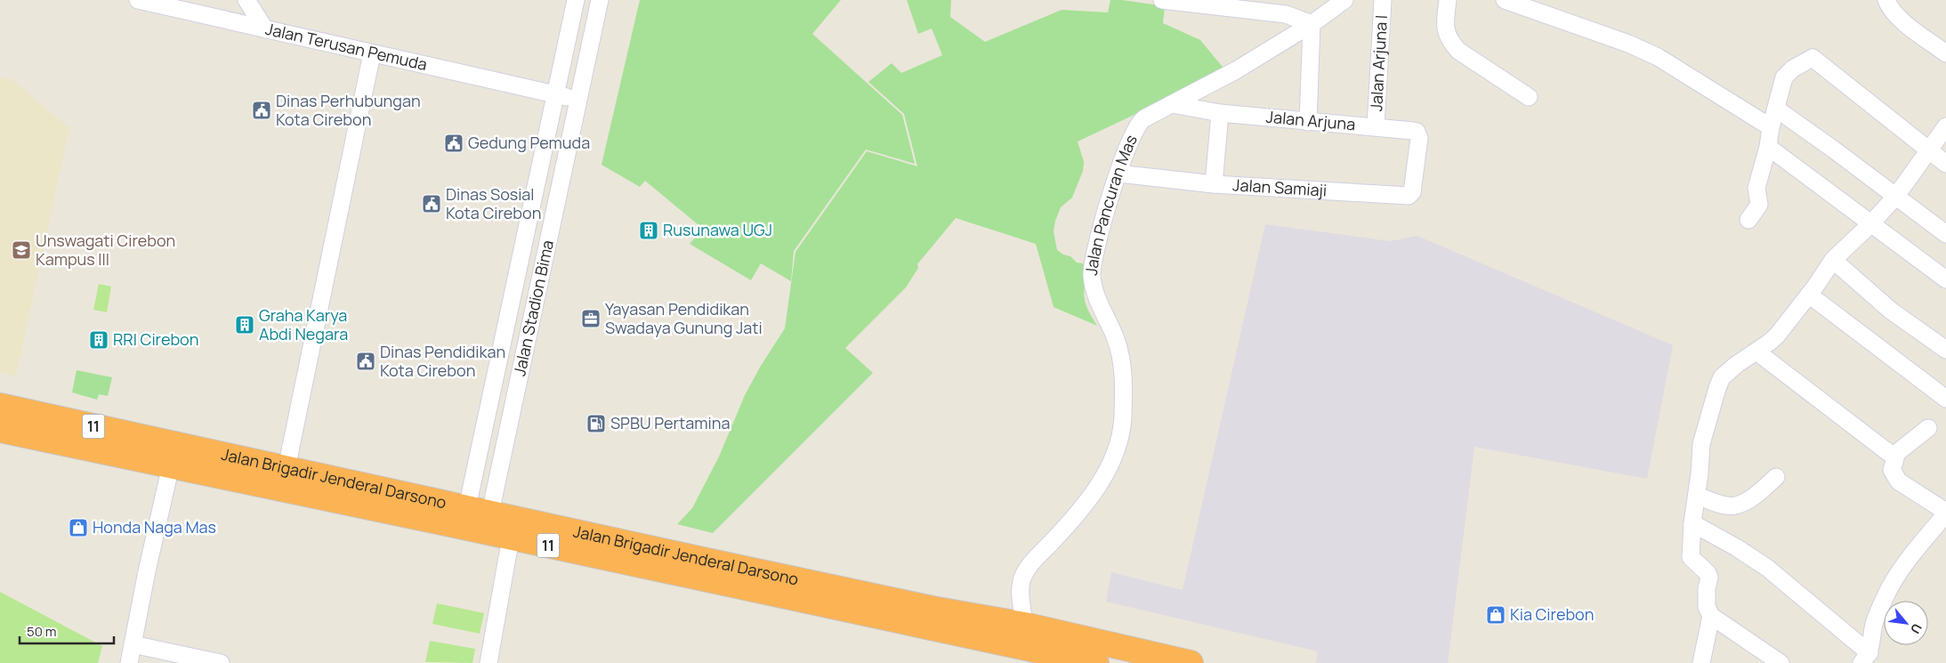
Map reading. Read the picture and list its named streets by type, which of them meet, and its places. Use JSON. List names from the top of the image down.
{
  "streets": {
    "highway": ["11", "Jalan Brigadir Jenderal Darsono"],
    "street": [
      "Jalan Terusan Pemuda",
      "Jalan Arjuna I",
      "Jalan Arjuna",
      "Jalan Samiaji",
      "Jalan Pancuran Mas",
      "Jalan Stadion Bima"
    ]
  },
  "crossings": [
    ["Jalan Terusan Pemuda", "Jalan Stadion Bima"],
    ["Jalan Arjuna I", "Jalan Arjuna"],
    ["Jalan Arjuna", "Jalan Samiaji"],
    ["Jalan Arjuna", "Jalan Pancuran Mas"],
    ["Jalan Samiaji", "Jalan Pancuran Mas"],
    ["Jalan Pancuran Mas", "Jalan Brigadir Jenderal Darsono"],
    ["Jalan Stadion Bima", "Jalan Brigadir Jenderal Darsono"]
  ],
  "places": {
    "public building": [
      "Dinas Perhubungan Kota Cirebon",
      "Gedung Pemuda",
      "Dinas Sosial Kota Cirebon",
      "Dinas Pendidikan Kota Cirebon"
    ],
    "building": ["Rusunawa UGJ", "Graha Karya Abdi Negara", "RRI Cirebon"],
    "school or university": ["Unswagati Cirebon Kampus III"],
    "office": ["Yayasan Pendidikan Swadaya Gunung Jati"],
    "fuel station": ["SPBU Pertamina"],
    "shop": ["Honda Naga Mas", "Kia Cirebon"]
  },
  "scale_bar": "50 m",
  "north": "bottom right"
}
